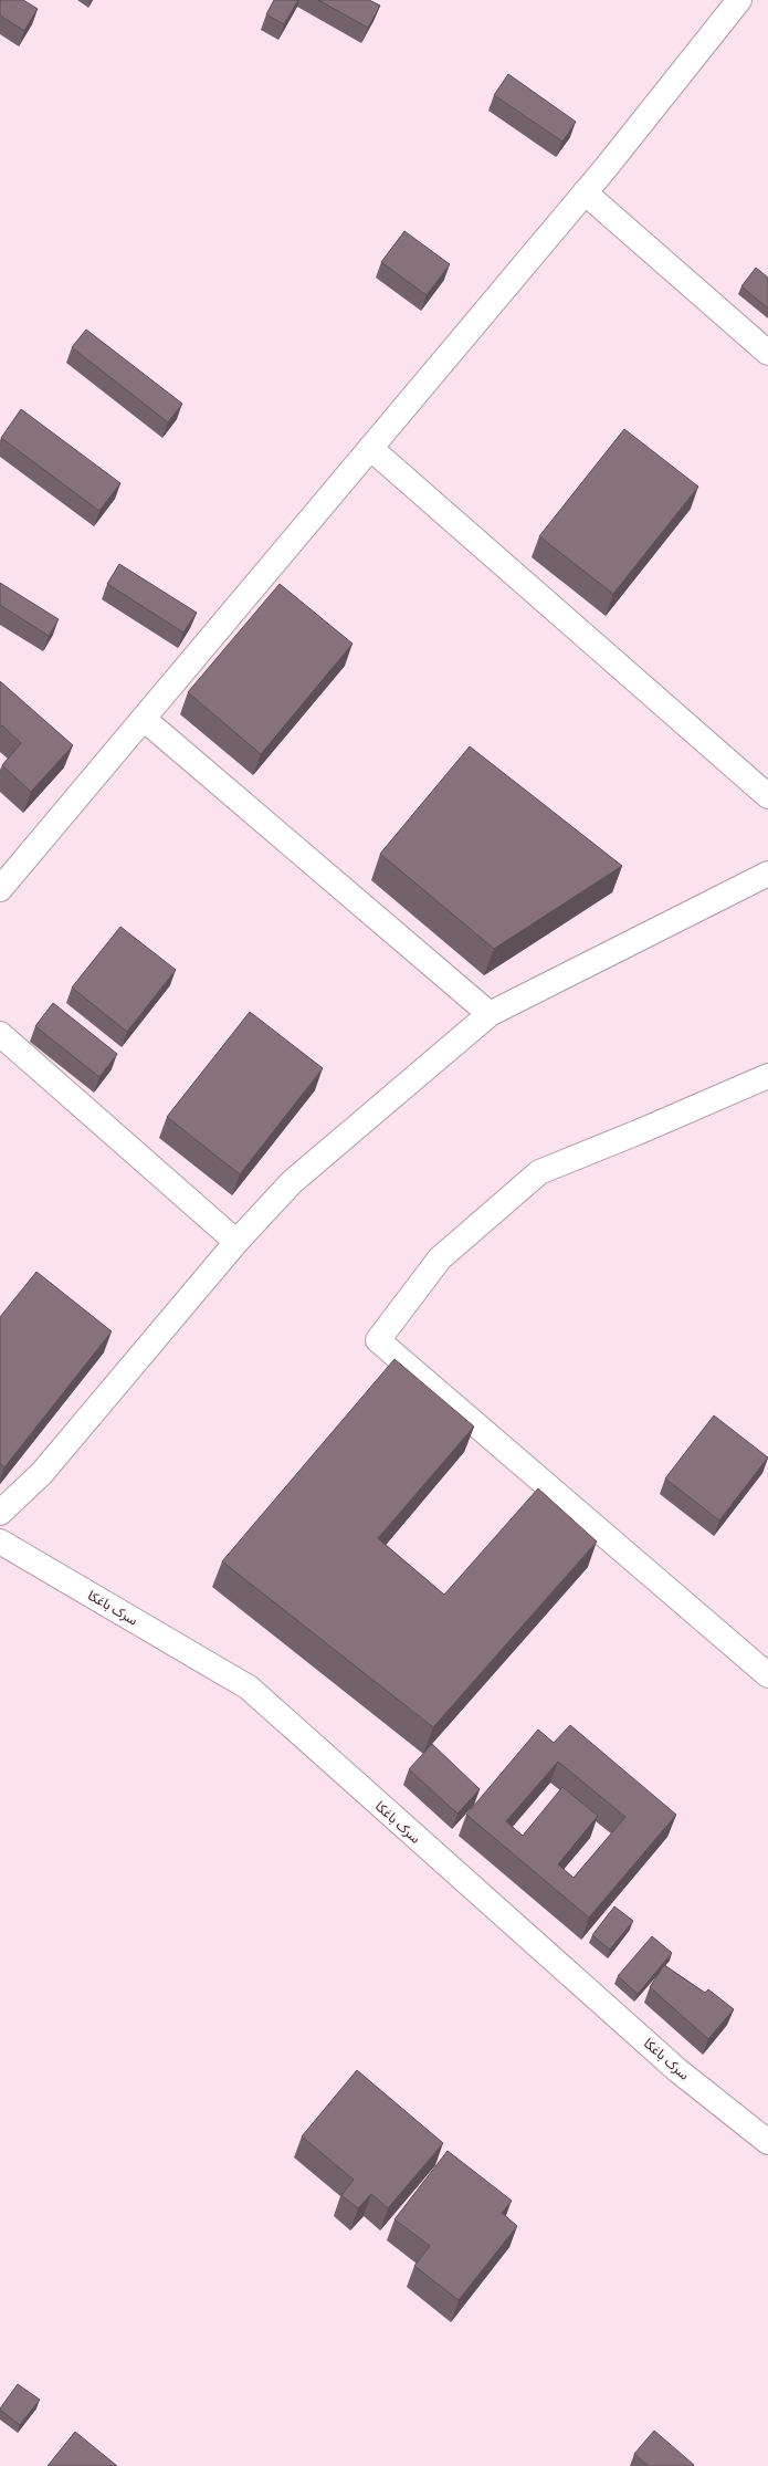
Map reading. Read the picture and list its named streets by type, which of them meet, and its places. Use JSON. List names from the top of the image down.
{
  "streets": {
    "street": ["سرک باغکا"]
  }
}
